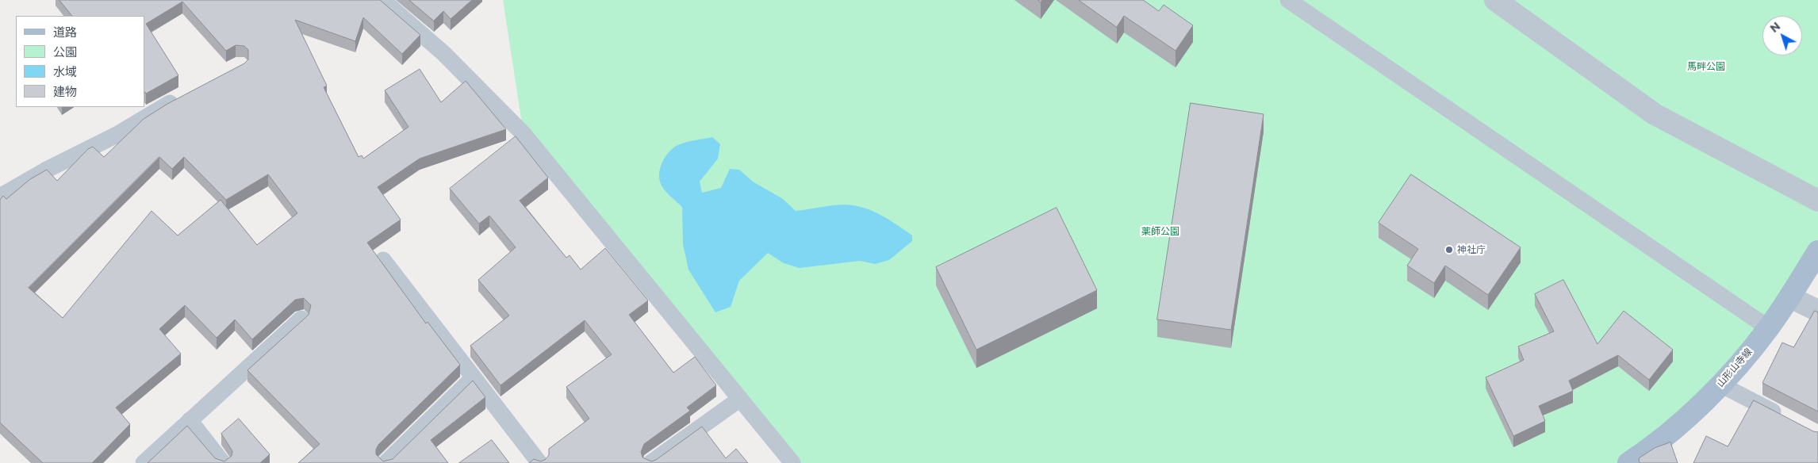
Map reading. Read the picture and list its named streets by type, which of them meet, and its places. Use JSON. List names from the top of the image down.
{
  "streets": {
    "main road": ["山形山寺線"]
  },
  "parks": ["馬畔公園", "薬師公園"],
  "places": ["神社庁"],
  "legend": [
    "道路",
    "公園",
    "水域",
    "建物"
  ],
  "north": "top left"
}
